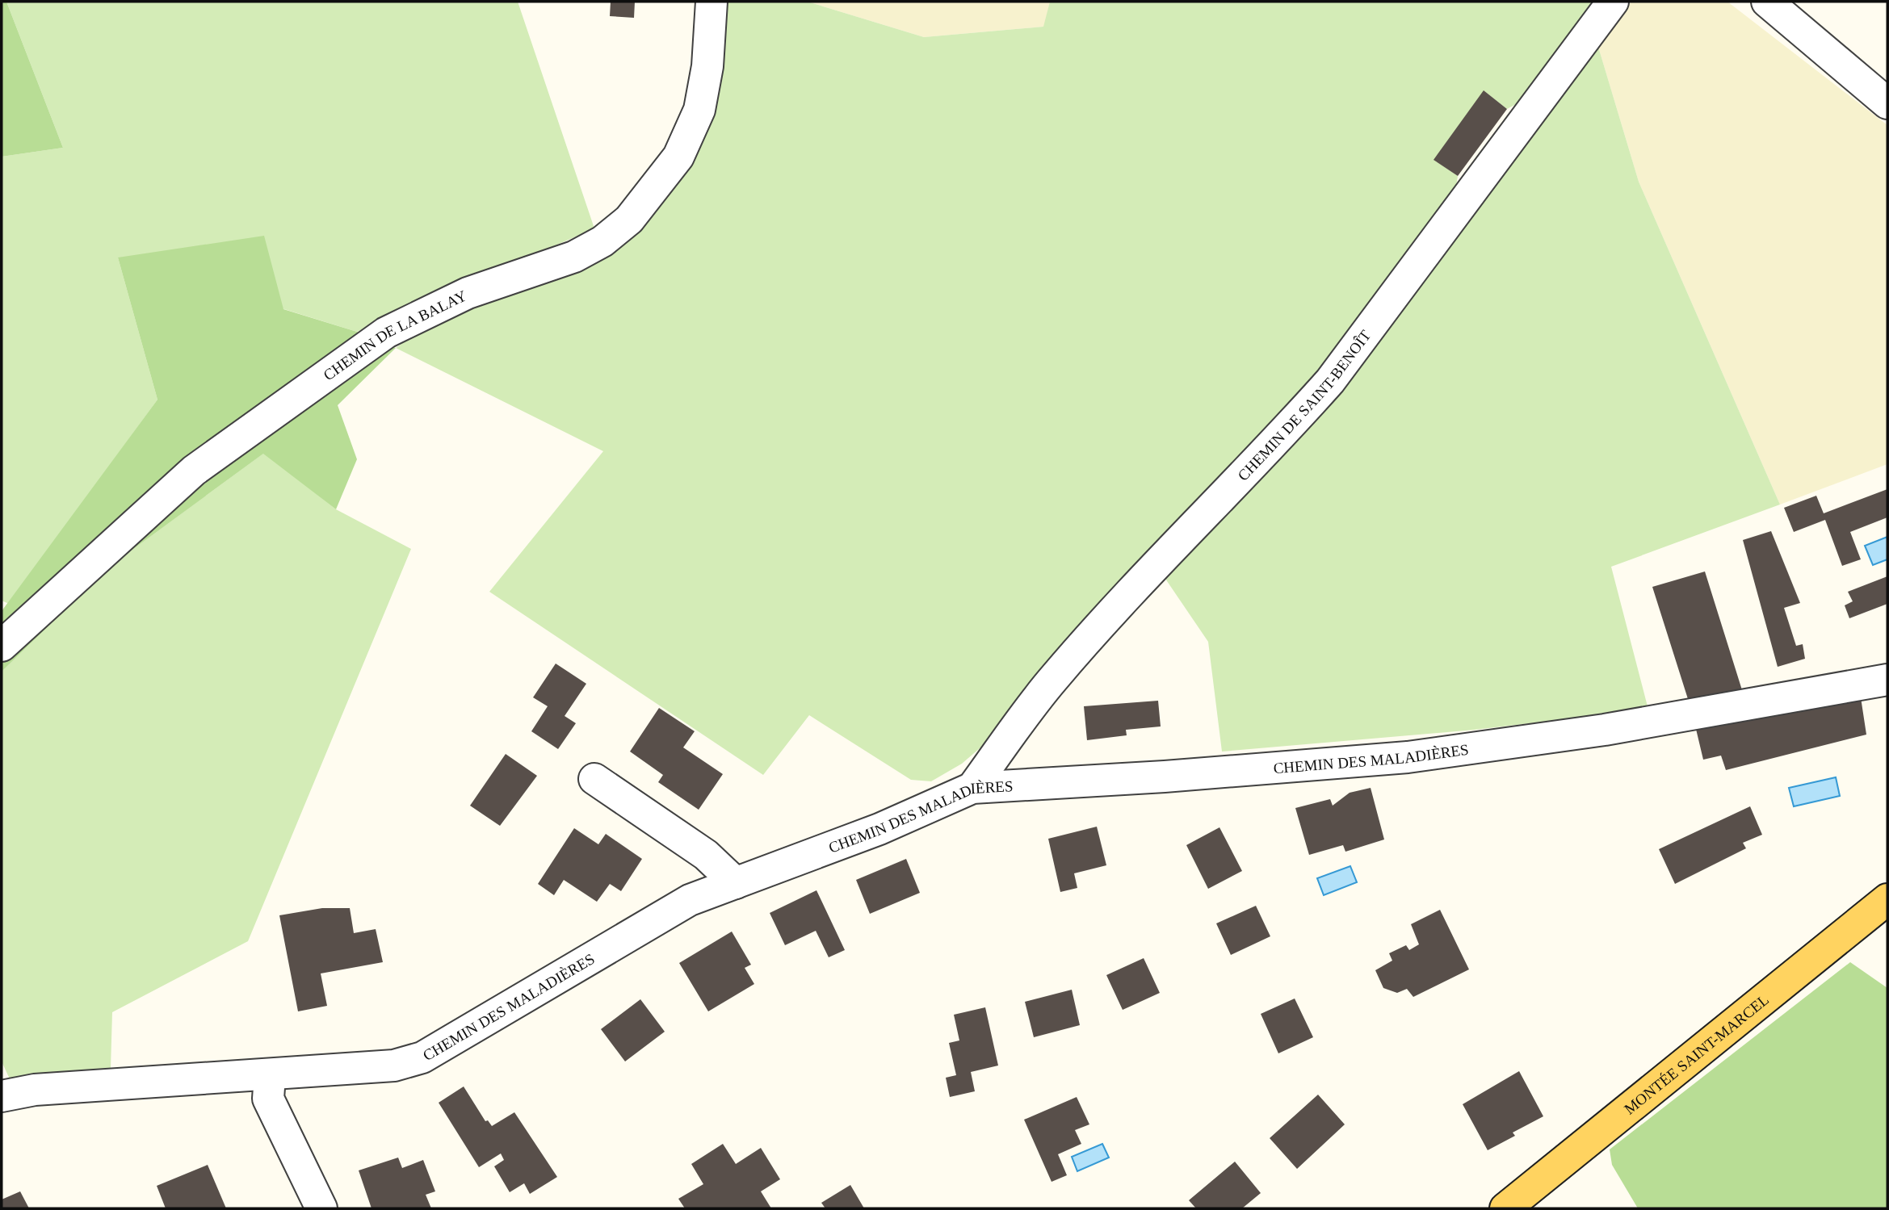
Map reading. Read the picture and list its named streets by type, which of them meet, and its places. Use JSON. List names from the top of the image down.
{
  "streets": {
    "main road": ["MONTÉE SAINT-MARCEL"],
    "street": ["CHEMIN DE LA BALAY", "CHEMIN DE SAINT-BENOÎT", "CHEMIN DES MALADIÈRES"]
  },
  "crossings": [
    ["CHEMIN DE SAINT-BENOÎT", "CHEMIN DES MALADIÈRES"]
  ]
}
